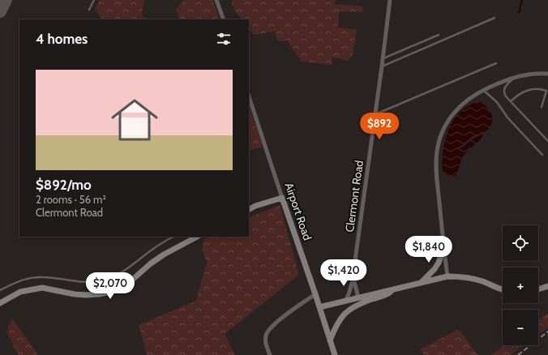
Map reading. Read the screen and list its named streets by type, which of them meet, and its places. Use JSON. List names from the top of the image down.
{
  "streets": {
    "street": ["Clermont Road", "Airport Road"]
  },
  "page": {
    "heading": "4 homes",
    "list": [
      {
        "name": "$892/mo",
        "note": "2 rooms · 56 m² · Clermont Road"
      }
    ],
    "price": [
      "$892",
      "$1,840",
      "$1,420",
      "$2,070"
    ],
    "map_buttons": ["+", "−"]
  }
}
